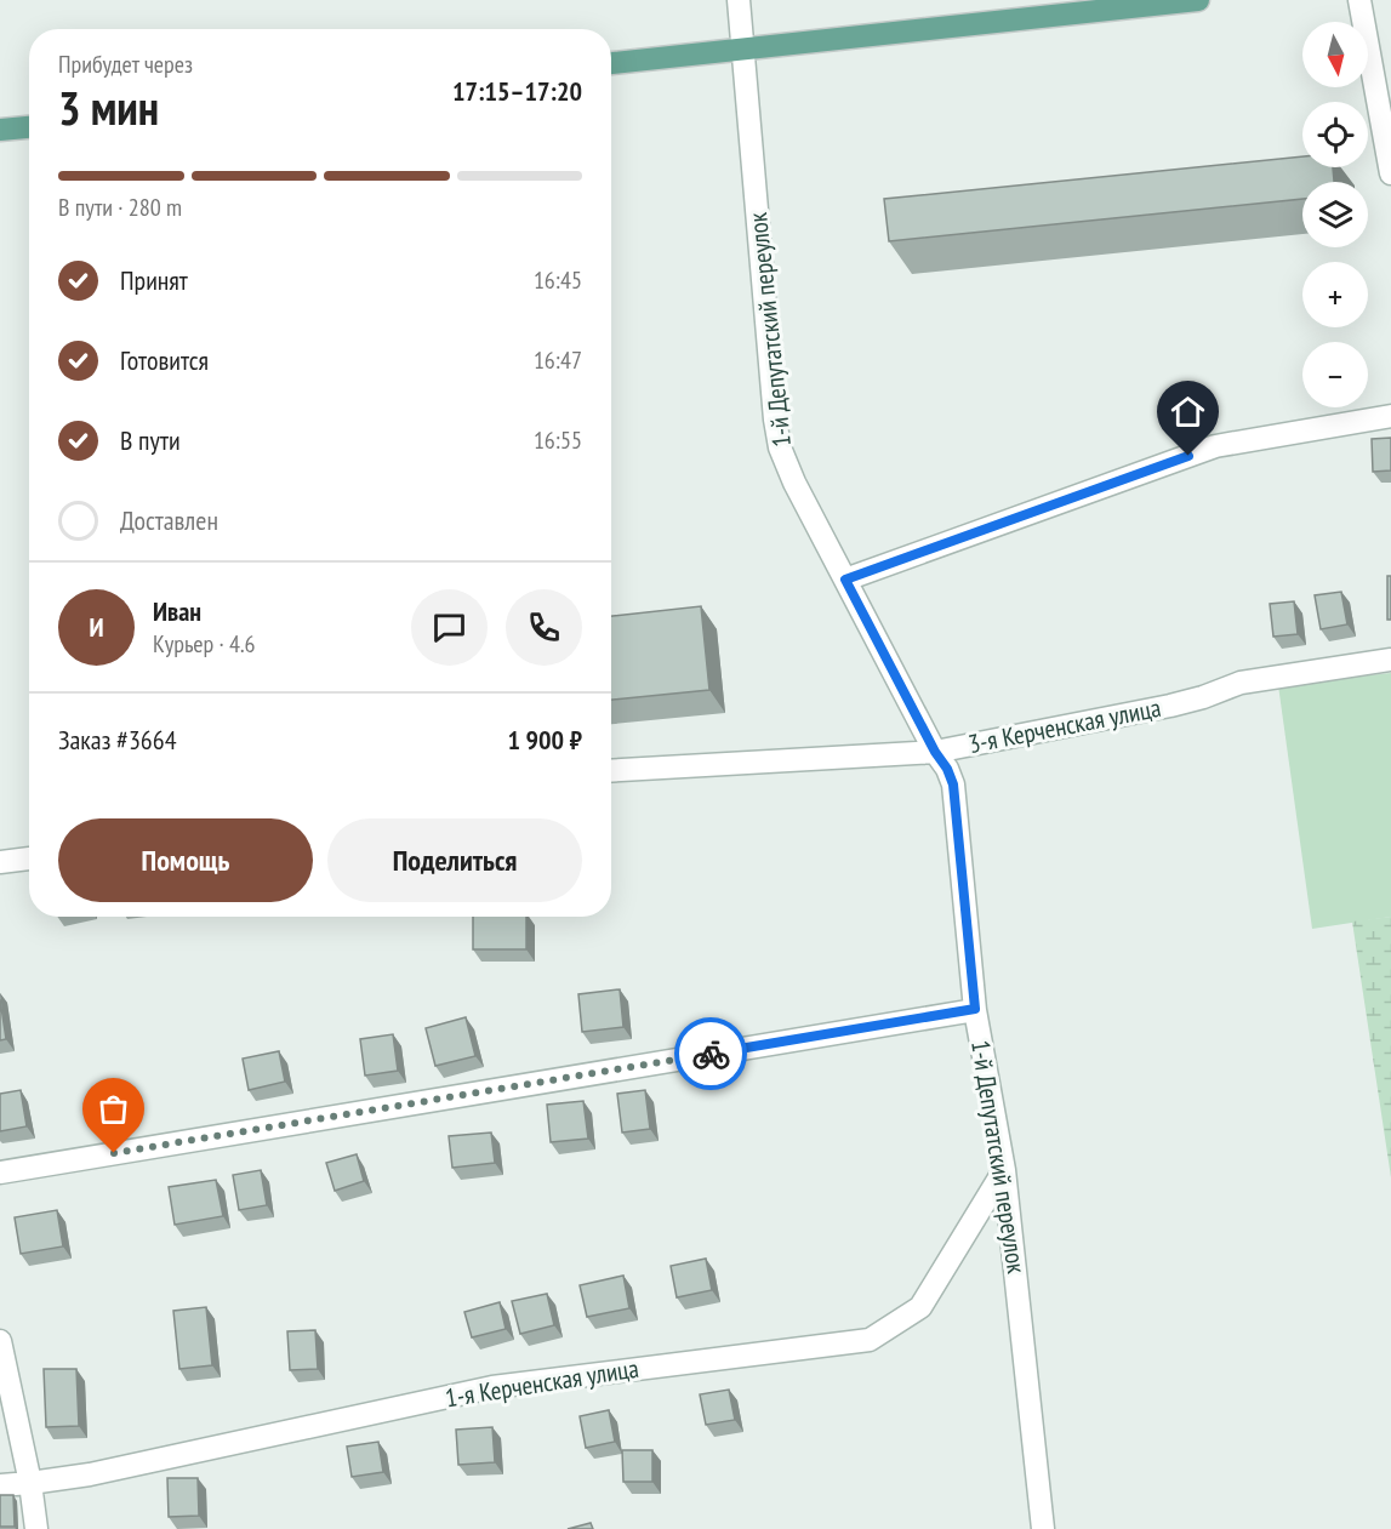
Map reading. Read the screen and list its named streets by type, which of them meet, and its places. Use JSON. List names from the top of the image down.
{
  "streets": {
    "street": ["1-й Депутатский переулок", "3-я Керченская улица", "1-я Керченская улица"]
  },
  "crossings": [
    ["1-й Депутатский переулок", "3-я Керченская улица"],
    ["1-й Депутатский переулок", "1-я Керченская улица"]
  ],
  "north": "bottom",
  "page": {
    "map_buttons": ["+", "−"],
    "heading": ["3 мин", "Прибудет через", "17:15–17:20"],
    "panel": [
      "Иван",
      "Курьер · 4.6",
      "Заказ #3664",
      "1 900 ₽"
    ],
    "bar": "В пути · 280 m",
    "list": [
      ["Принят", "16:45"],
      ["Готовится", "16:47"],
      ["В пути", "16:55"],
      "Доставлен"
    ],
    "round": "И",
    "buttons": ["Помощь", "Поделиться"]
  }
}
